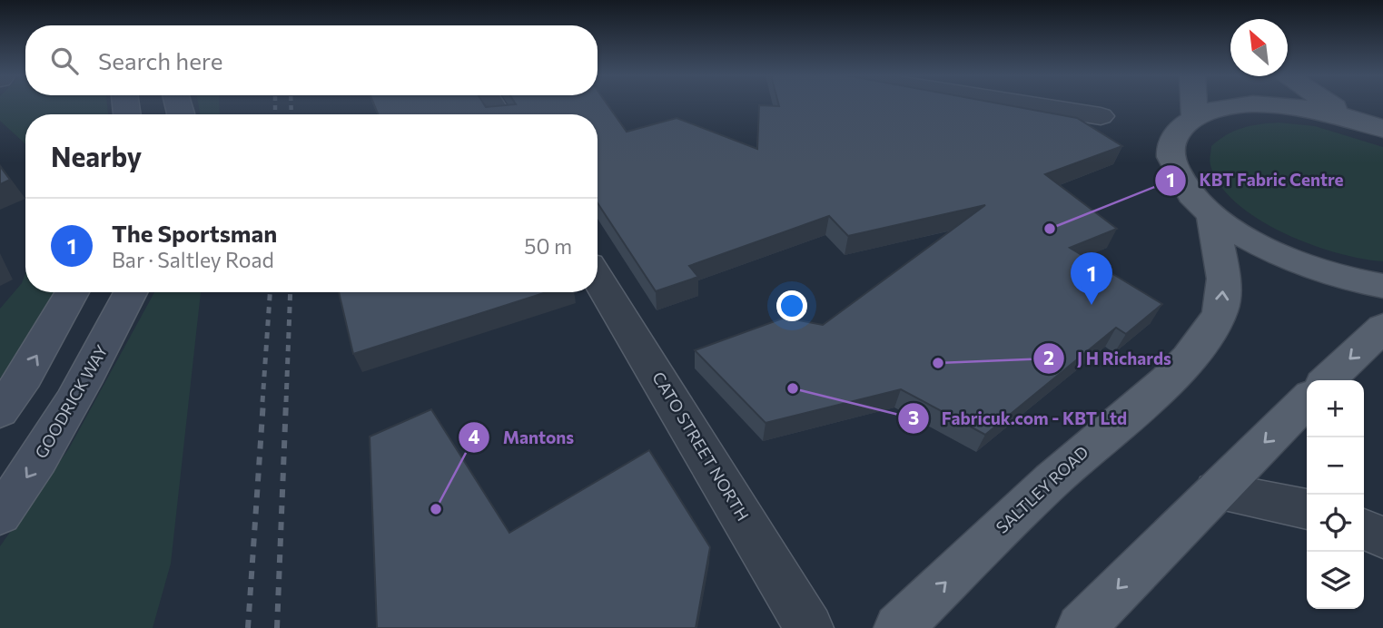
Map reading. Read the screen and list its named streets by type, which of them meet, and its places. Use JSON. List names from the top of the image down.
{
  "streets": {
    "main road": ["GOODRICK WAY", "SALTLEY ROAD"],
    "street": ["CATO STREET NORTH"]
  },
  "places": [
    "KBT Fabric Centre",
    "J H Richards",
    "Fabricuk.com - KBT Ltd",
    "Mantons"
  ],
  "north": "top left",
  "page": {
    "search": "Search here",
    "heading": "Nearby",
    "list": [
      {
        "mark": "1",
        "name": "The Sportsman",
        "note": "Bar · Saltley Road",
        "value": "50 m"
      }
    ],
    "pins": "1",
    "map_buttons": ["+", "−"]
  }
}
